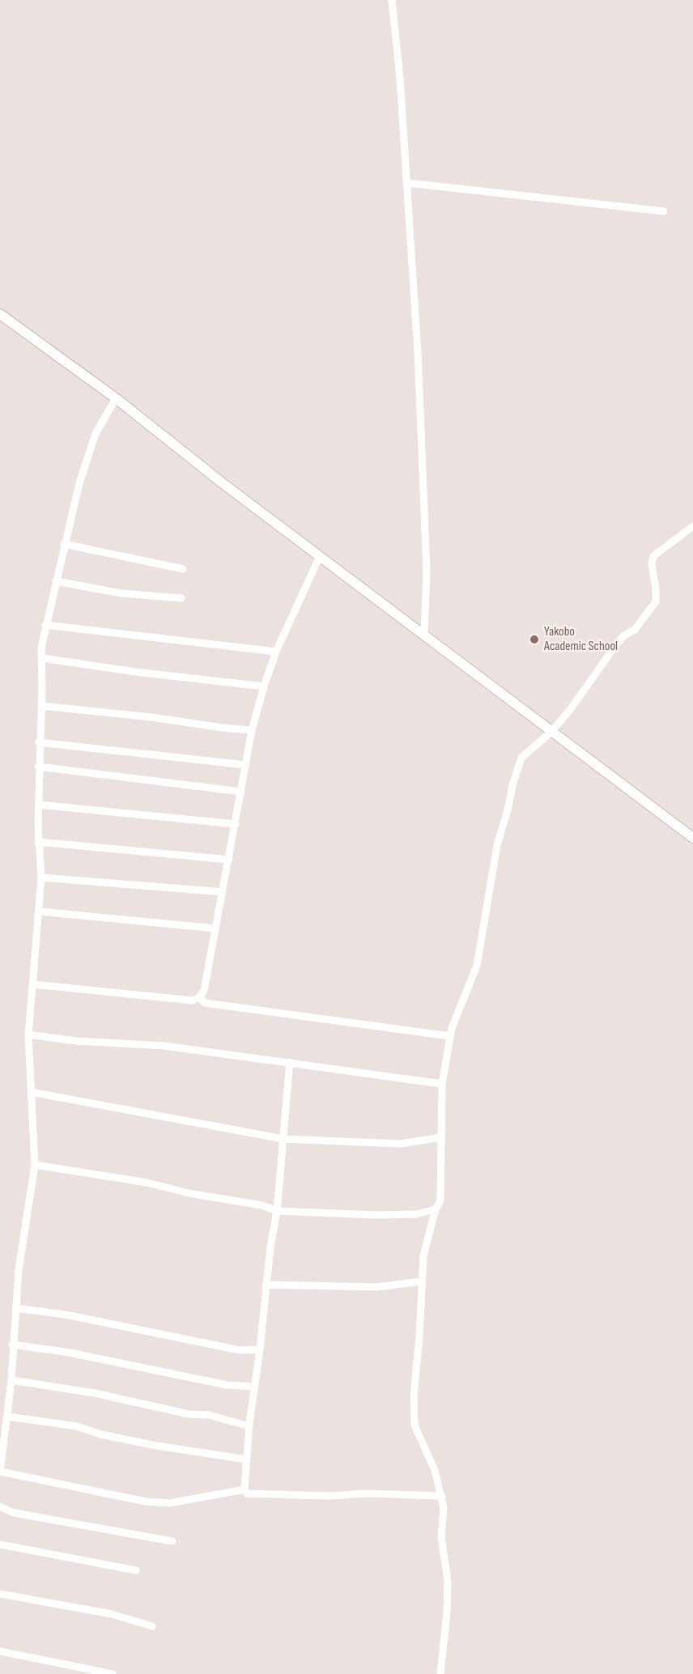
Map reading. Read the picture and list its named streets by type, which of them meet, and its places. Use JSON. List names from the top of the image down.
{
  "places": ["Yakobo Academic School"]
}
